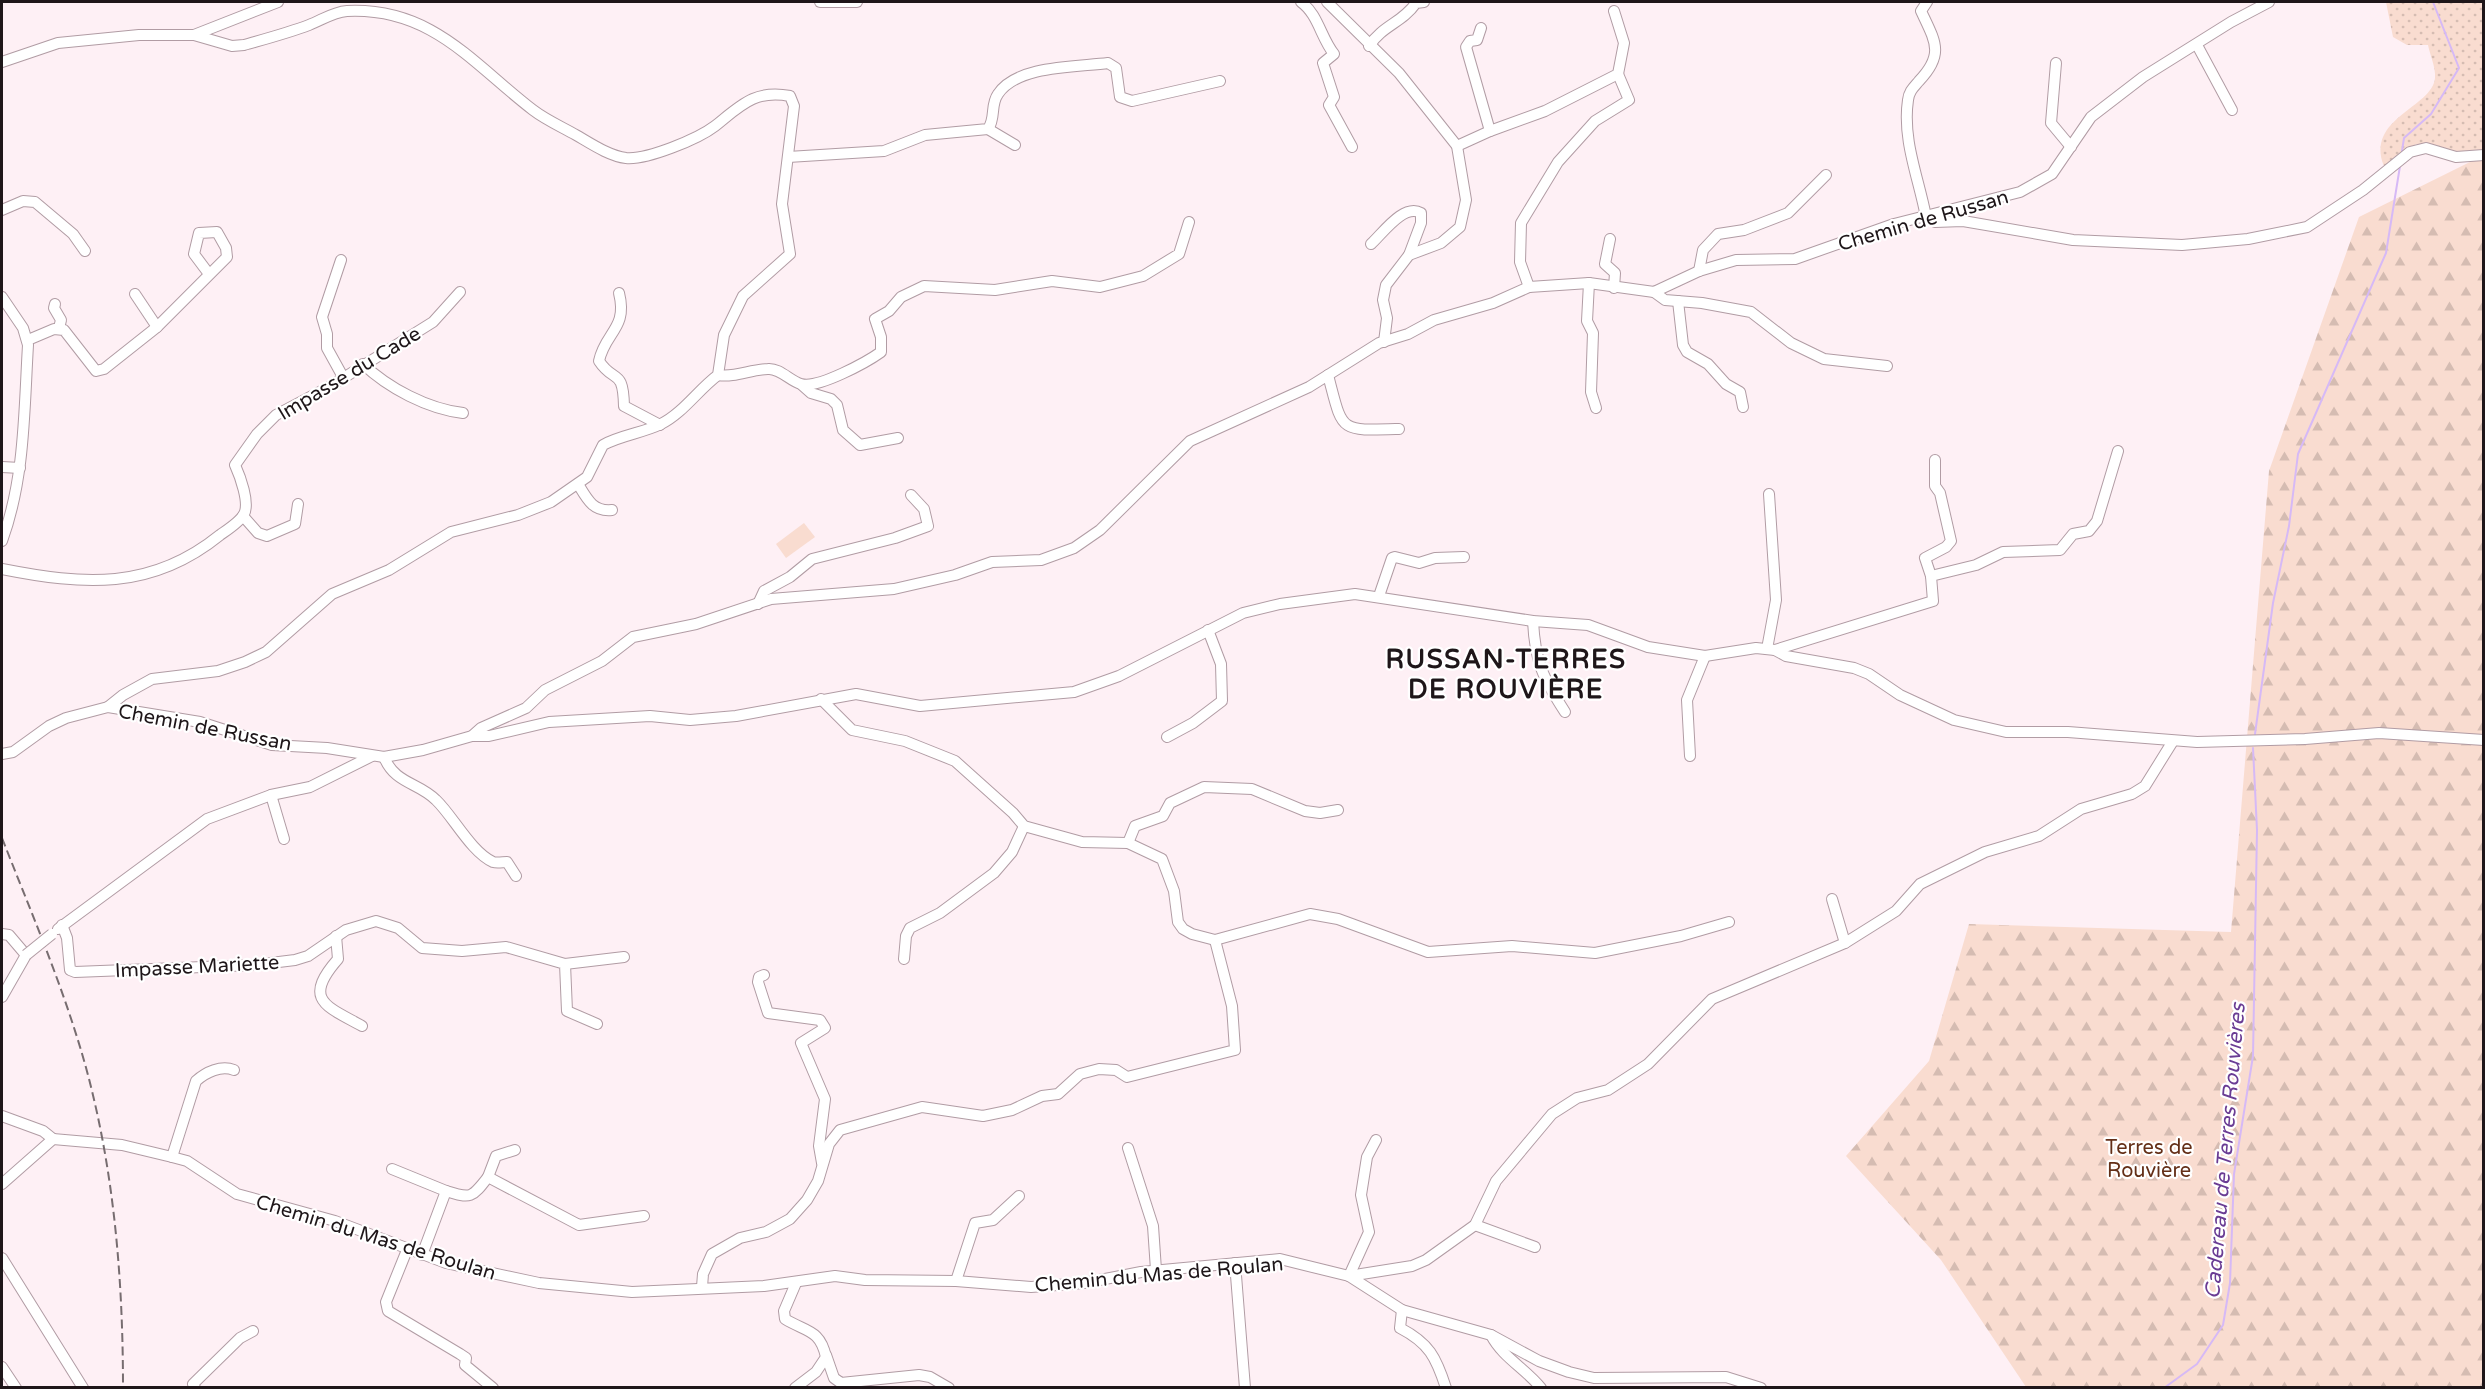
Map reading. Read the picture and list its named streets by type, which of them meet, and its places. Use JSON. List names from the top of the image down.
{
  "streets": {
    "street": [
      "Chemin de Russan",
      "Impasse du Cade",
      "Impasse Mariette",
      "Chemin du Mas de Roulan"
    ]
  },
  "districts": ["RUSSAN-TERRES DE ROUVIÈRE"],
  "water": ["Cadereau de Terres Rouvières"],
  "parks": ["Terres de Rouvière"]
}
